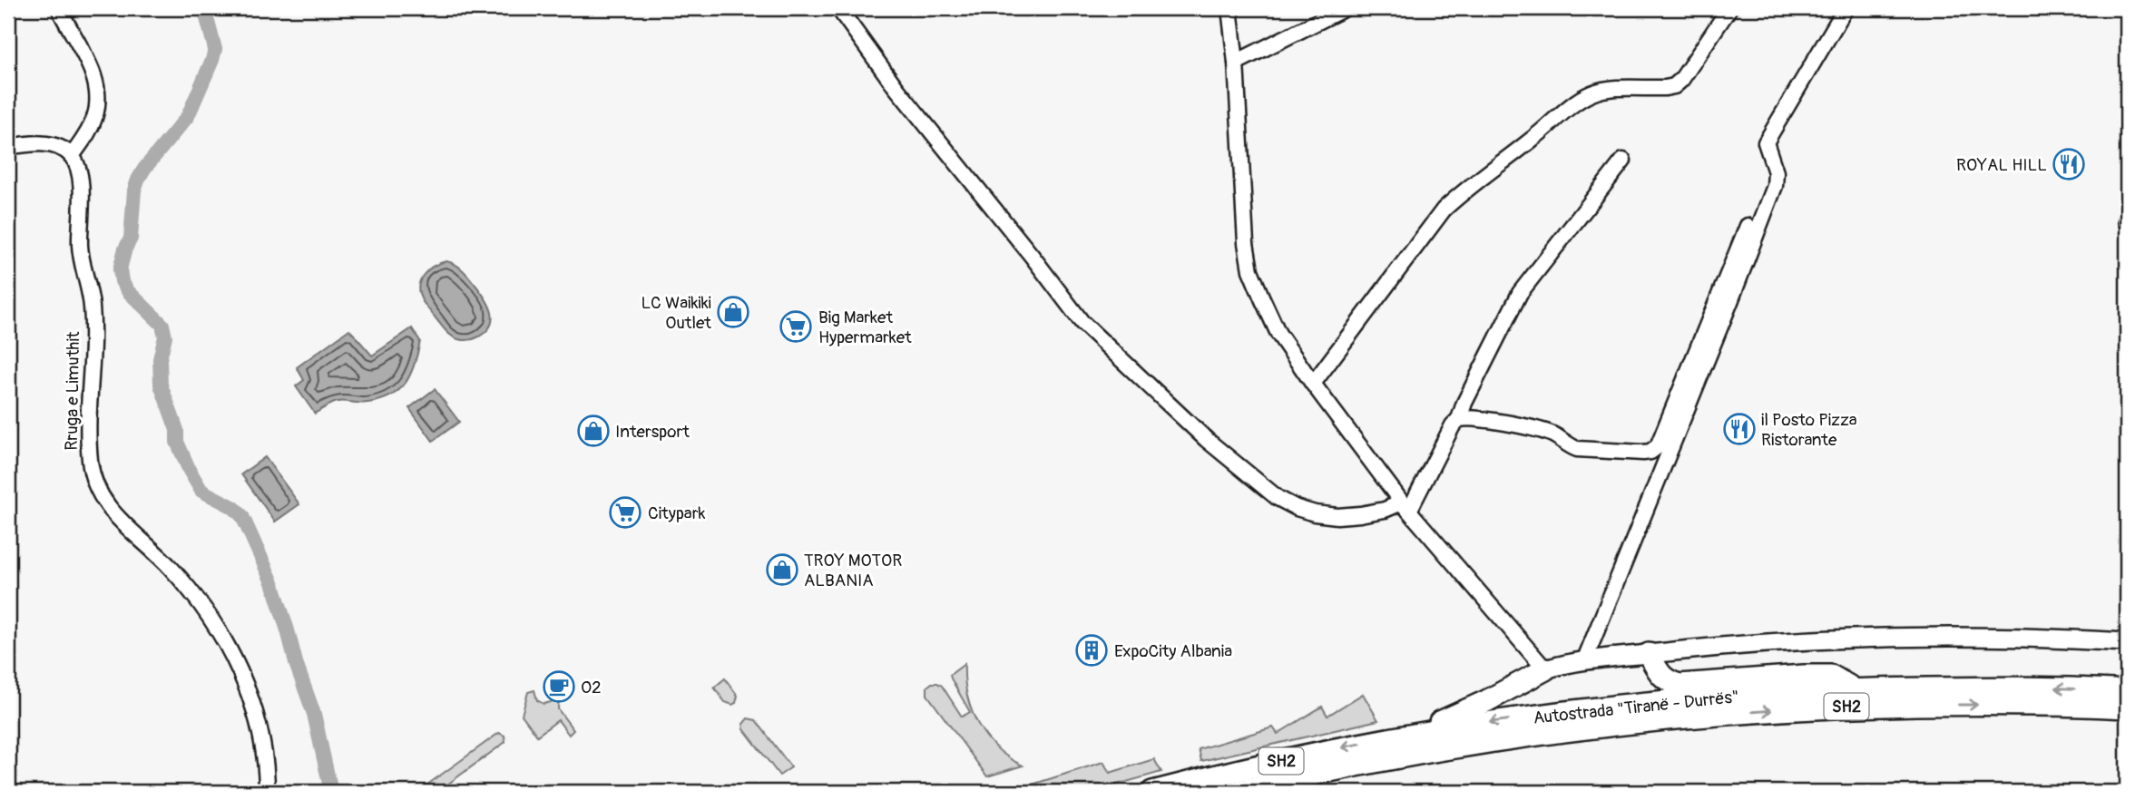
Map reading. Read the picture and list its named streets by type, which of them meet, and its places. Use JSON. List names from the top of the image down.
{
  "streets": {
    "highway": ["Autostrada \"Tiranë - Durrës\"", "SH2"],
    "street": ["Rruga e Limuthit"]
  },
  "places": {
    "restaurant": ["ROYAL HILL", "il Posto Pizza Ristorante"],
    "shop": ["LC Waikiki Outlet", "Intersport", "TROY MOTOR ALBANIA"],
    "supermarket": ["Big Market Hypermarket", "Citypark"],
    "building": ["ExpoCity Albania"],
    "cafe": ["O2"]
  }
}
